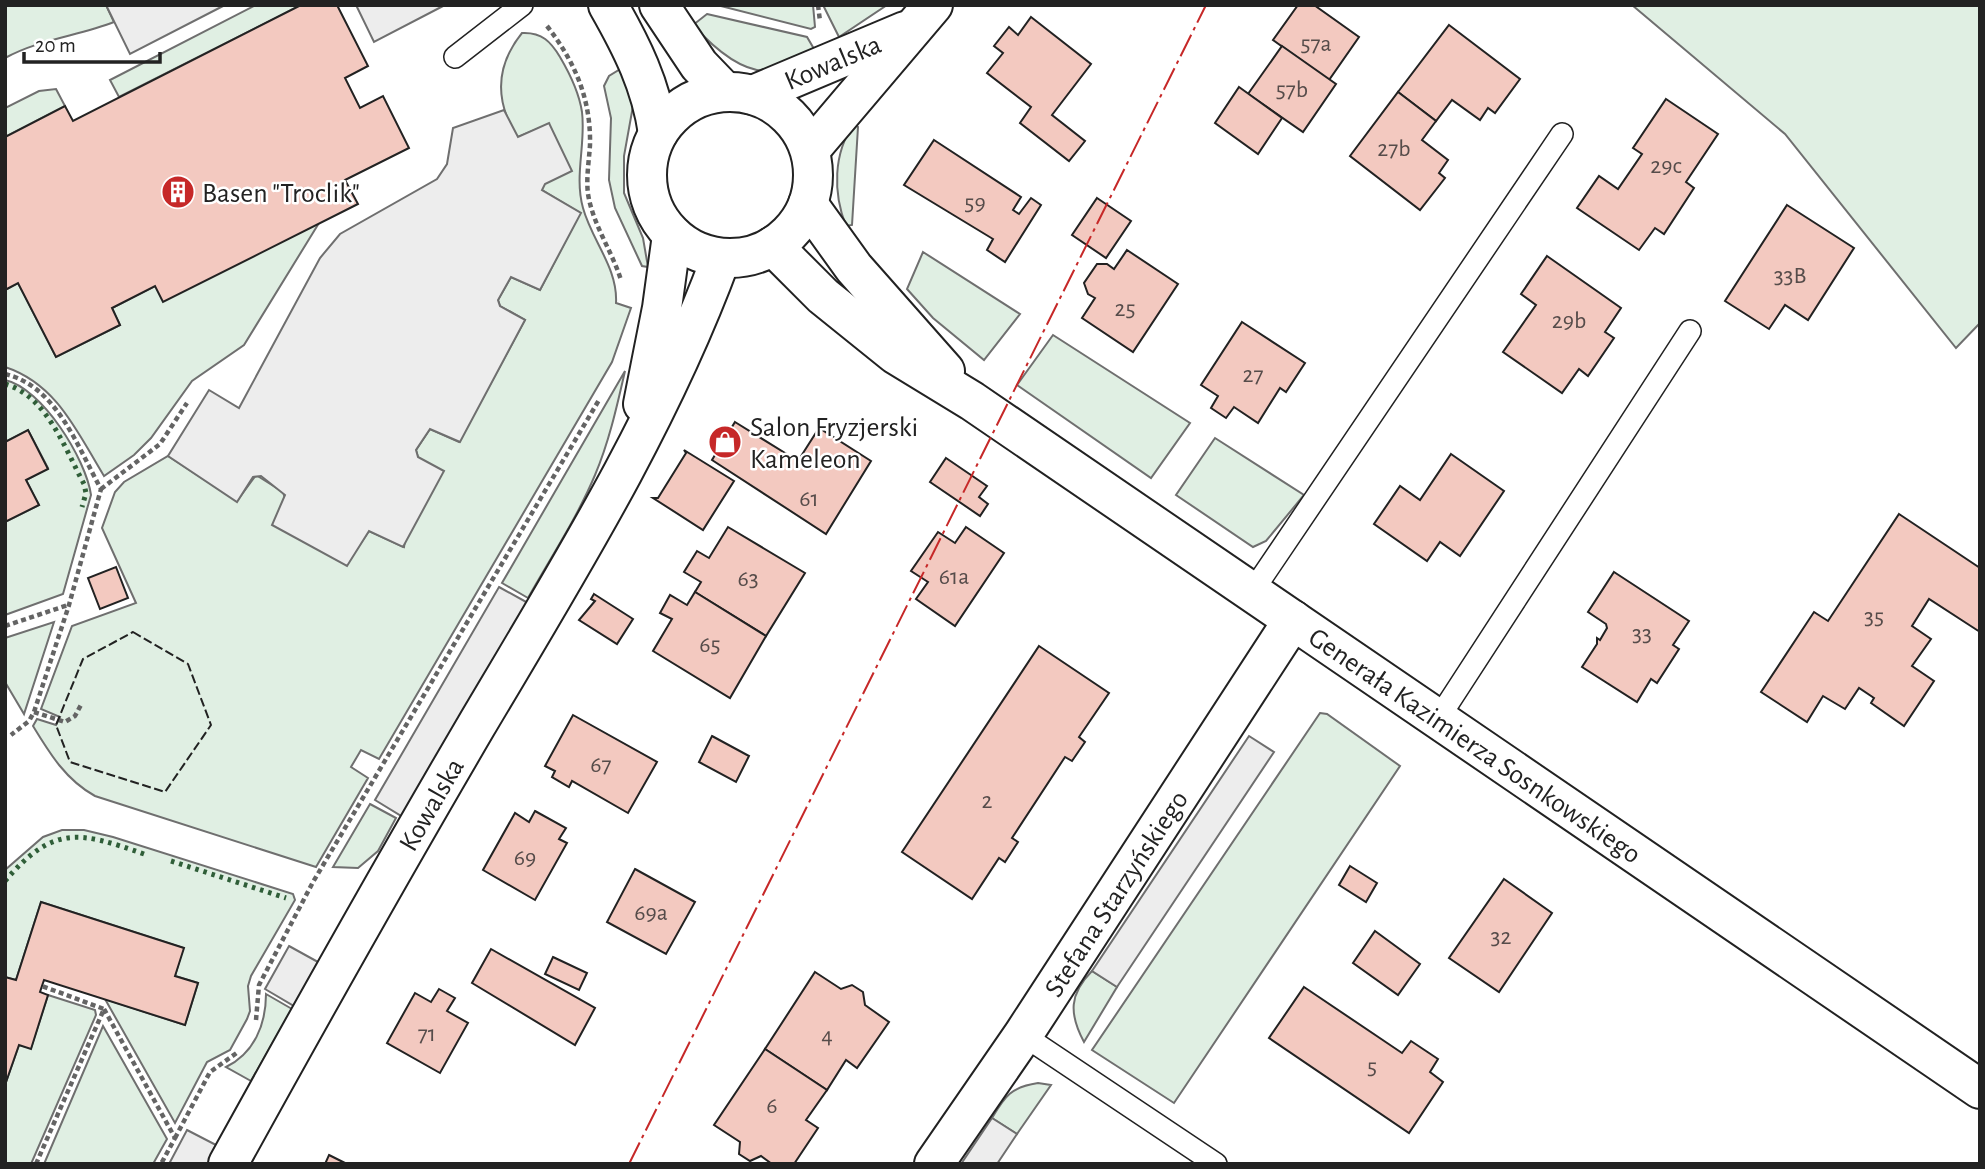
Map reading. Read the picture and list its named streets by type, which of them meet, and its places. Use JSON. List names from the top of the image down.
{
  "streets": {
    "street": ["Kowalska", "Generała Kazimierza Sosnkowskiego", "Stefana Starzyńskiego"]
  },
  "crossings": [
    ["Kowalska", "Generała Kazimierza Sosnkowskiego"],
    ["Generała Kazimierza Sosnkowskiego", "Stefana Starzyńskiego"]
  ],
  "places": {
    "building": ["Basen \"Troclik\""],
    "shop": ["Salon Fryzjerski Kameleon"]
  },
  "house_numbers": [
    "57a",
    "57b",
    "27b",
    "29c",
    "59",
    "33B",
    "25",
    "29b",
    "27",
    "61",
    "61a",
    "63",
    "35",
    "33",
    "65",
    "67",
    "2",
    "69",
    "69a",
    "32",
    "71",
    "4",
    "5",
    "6"
  ],
  "scale_bar": "20 m"
}
